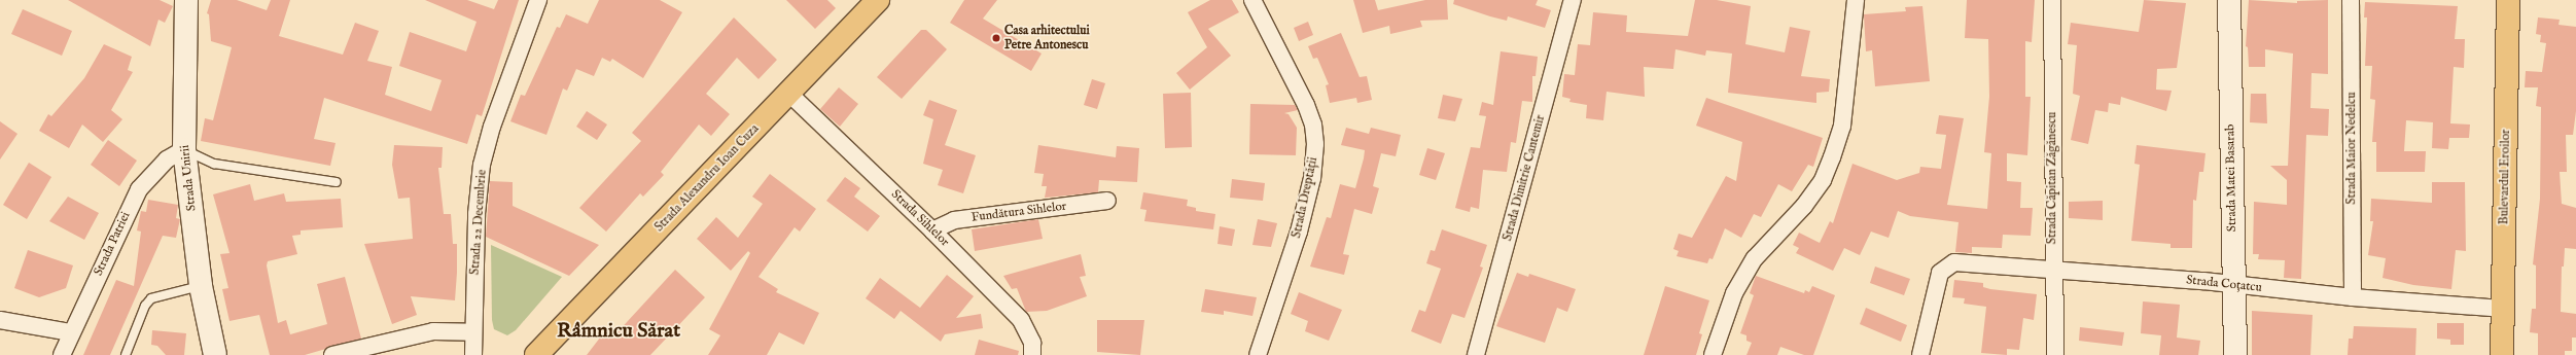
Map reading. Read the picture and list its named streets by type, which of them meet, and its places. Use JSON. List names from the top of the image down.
{
  "streets": {
    "main road": ["Bulevardul Eroilor", "Strada Alexandru Ioan Cuza"],
    "street": [
      "Strada Maior Nedelcu",
      "Strada Unirii",
      "Strada Dimitrie Cantemir",
      "Strada Căpitan Zăgănescu",
      "Strada Matei Basarab",
      "Strada Dreptății",
      "Fundătura Sihlelor",
      "Strada Sihlelor",
      "Strada 22 Decembrie",
      "Strada Patriei",
      "Strada Coțatcu"
    ]
  },
  "crossings": [
    ["Strada Maior Nedelcu", "Strada Coțatcu"],
    ["Bulevardul Eroilor", "Strada Coțatcu"],
    ["Strada Unirii", "Strada Patriei"],
    ["Strada Alexandru Ioan Cuza", "Strada Sihlelor"],
    ["Strada Căpitan Zăgănescu", "Strada Coțatcu"],
    ["Strada Matei Basarab", "Strada Coțatcu"],
    ["Fundătura Sihlelor", "Strada Sihlelor"]
  ],
  "districts": ["Râmnicu Sărat"],
  "places": ["Casa arhitectului Petre Antonescu"]
}
